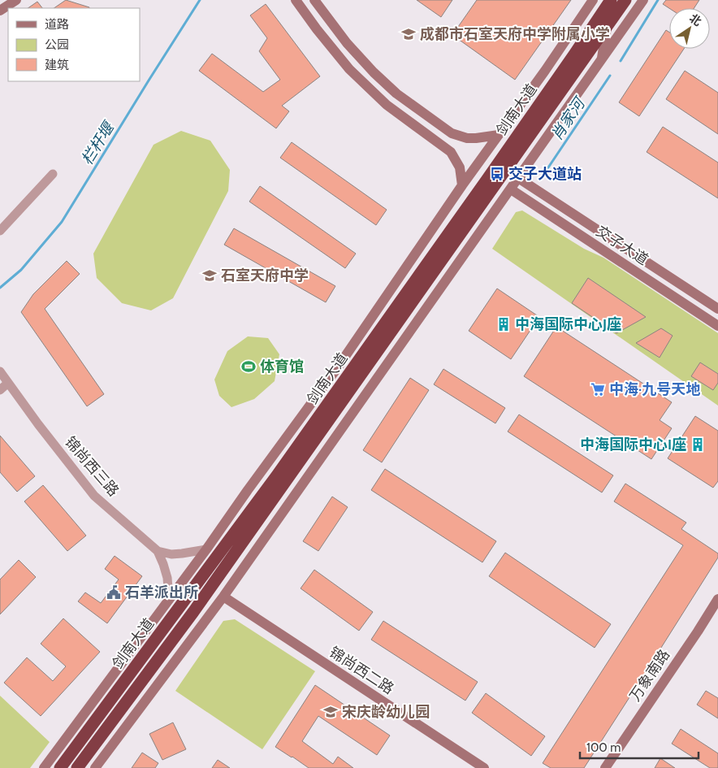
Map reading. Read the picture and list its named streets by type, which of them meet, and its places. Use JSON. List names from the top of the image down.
{
  "streets": {
    "highway": ["剑南大道"],
    "main road": ["交子大道", "锦尚西二路", "万象南路"],
    "street": ["锦尚西三路"]
  },
  "water": ["肖家河", "栏杆堰"],
  "places": {
    "school or university": ["成都市石室天府中学附属小学", "石室天府中学", "宋庆龄幼儿园"],
    "bus stop": ["交子大道站"],
    "building": ["中海国际中心J座", "中海国际中心I座"],
    "sports": ["体育馆"],
    "supermarket": ["中海·九号天地"],
    "public building": ["石羊派出所"]
  },
  "legend": ["道路", "公园", "建筑"],
  "scale_bar": "100 m",
  "north": "top right"
}
